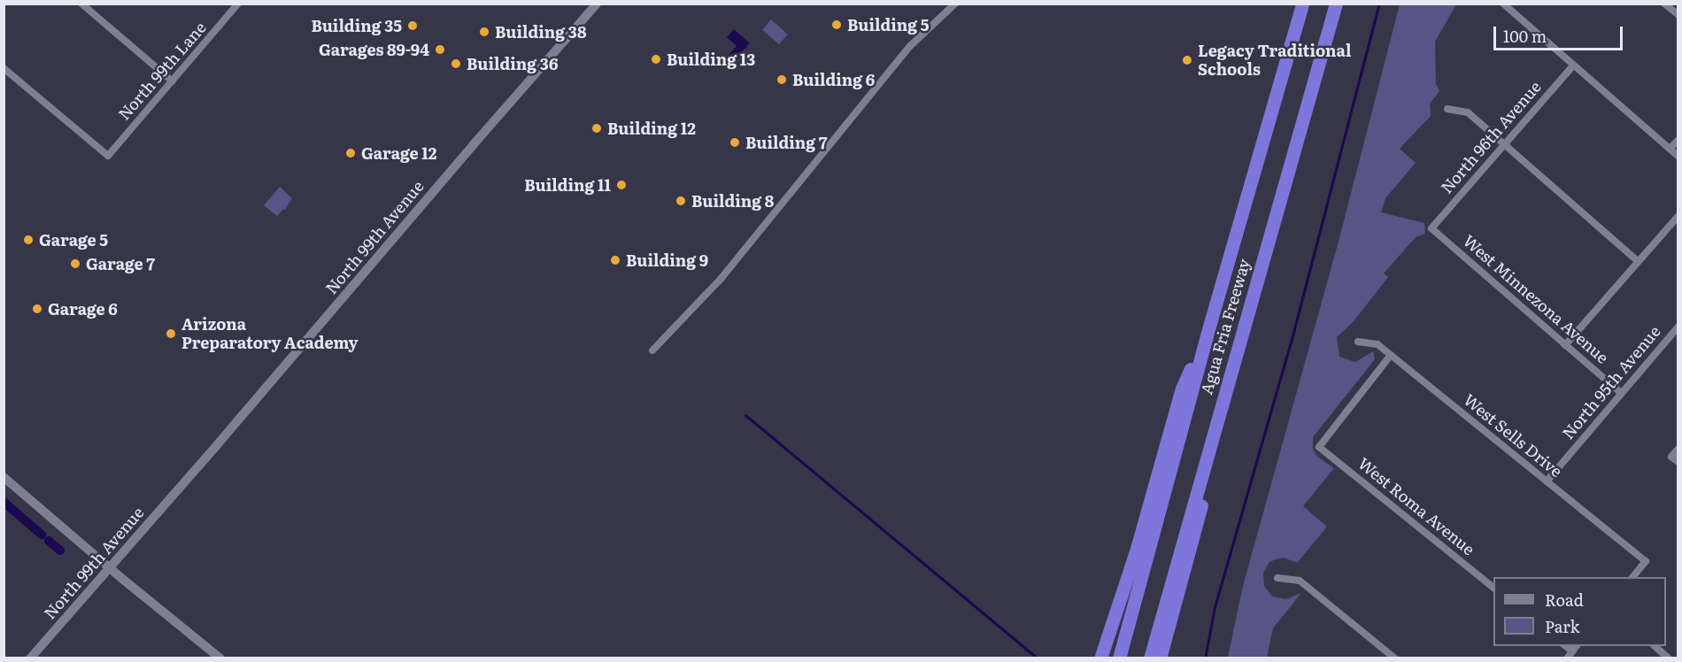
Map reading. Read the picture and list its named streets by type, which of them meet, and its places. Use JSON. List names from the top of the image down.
{
  "streets": {
    "highway": ["Agua Fria Freeway"],
    "main road": ["North 99th Avenue"],
    "street": [
      "North 99th Lane",
      "North 96th Avenue",
      "West Minnezona Avenue",
      "North 95th Avenue",
      "West Sells Drive",
      "West Roma Avenue"
    ]
  },
  "crossings": [
    ["North 96th Avenue", "West Minnezona Avenue"],
    ["West Minnezona Avenue", "North 95th Avenue"],
    ["North 95th Avenue", "West Sells Drive"],
    ["West Sells Drive", "West Roma Avenue"]
  ],
  "places": [
    "Building 5",
    "Building 35",
    "Building 38",
    "Garages 89-94",
    "Building 13",
    "Legacy Traditional Schools",
    "Building 36",
    "Building 6",
    "Building 12",
    "Building 7",
    "Garage 12",
    "Building 11",
    "Building 8",
    "Garage 5",
    "Building 9",
    "Garage 7",
    "Garage 6",
    "Arizona Preparatory Academy"
  ],
  "legend": ["Road", "Park"],
  "scale_bar": "100 m"
}
